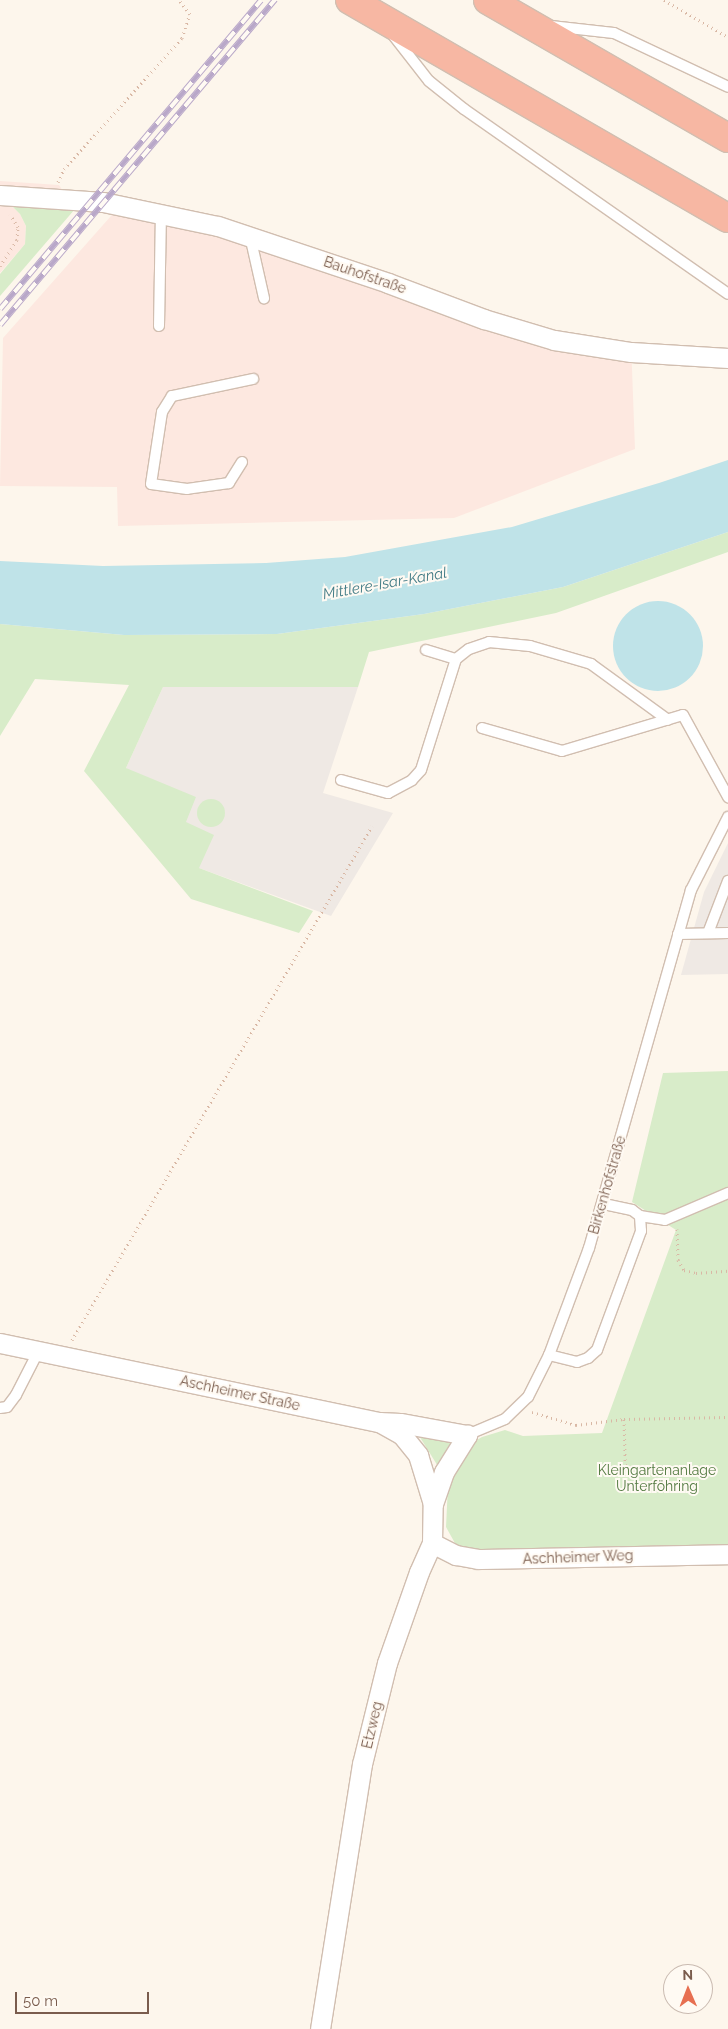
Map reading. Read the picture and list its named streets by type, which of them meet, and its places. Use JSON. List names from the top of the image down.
{
  "streets": {
    "street": [
      "Bauhofstraße",
      "Aschheimer Straße",
      "Aschheimer Weg",
      "Etzweg"
    ],
    "lane": ["Birkenhofstraße"]
  },
  "crossings": [
    ["Birkenhofstraße", "Etzweg"],
    ["Aschheimer Straße", "Etzweg"],
    ["Aschheimer Weg", "Etzweg"]
  ],
  "water": ["Mittlere-Isar-Kanal"],
  "parks": ["Kleingartenanlage Unterföhring"],
  "scale_bar": "50 m",
  "north": "top"
}
